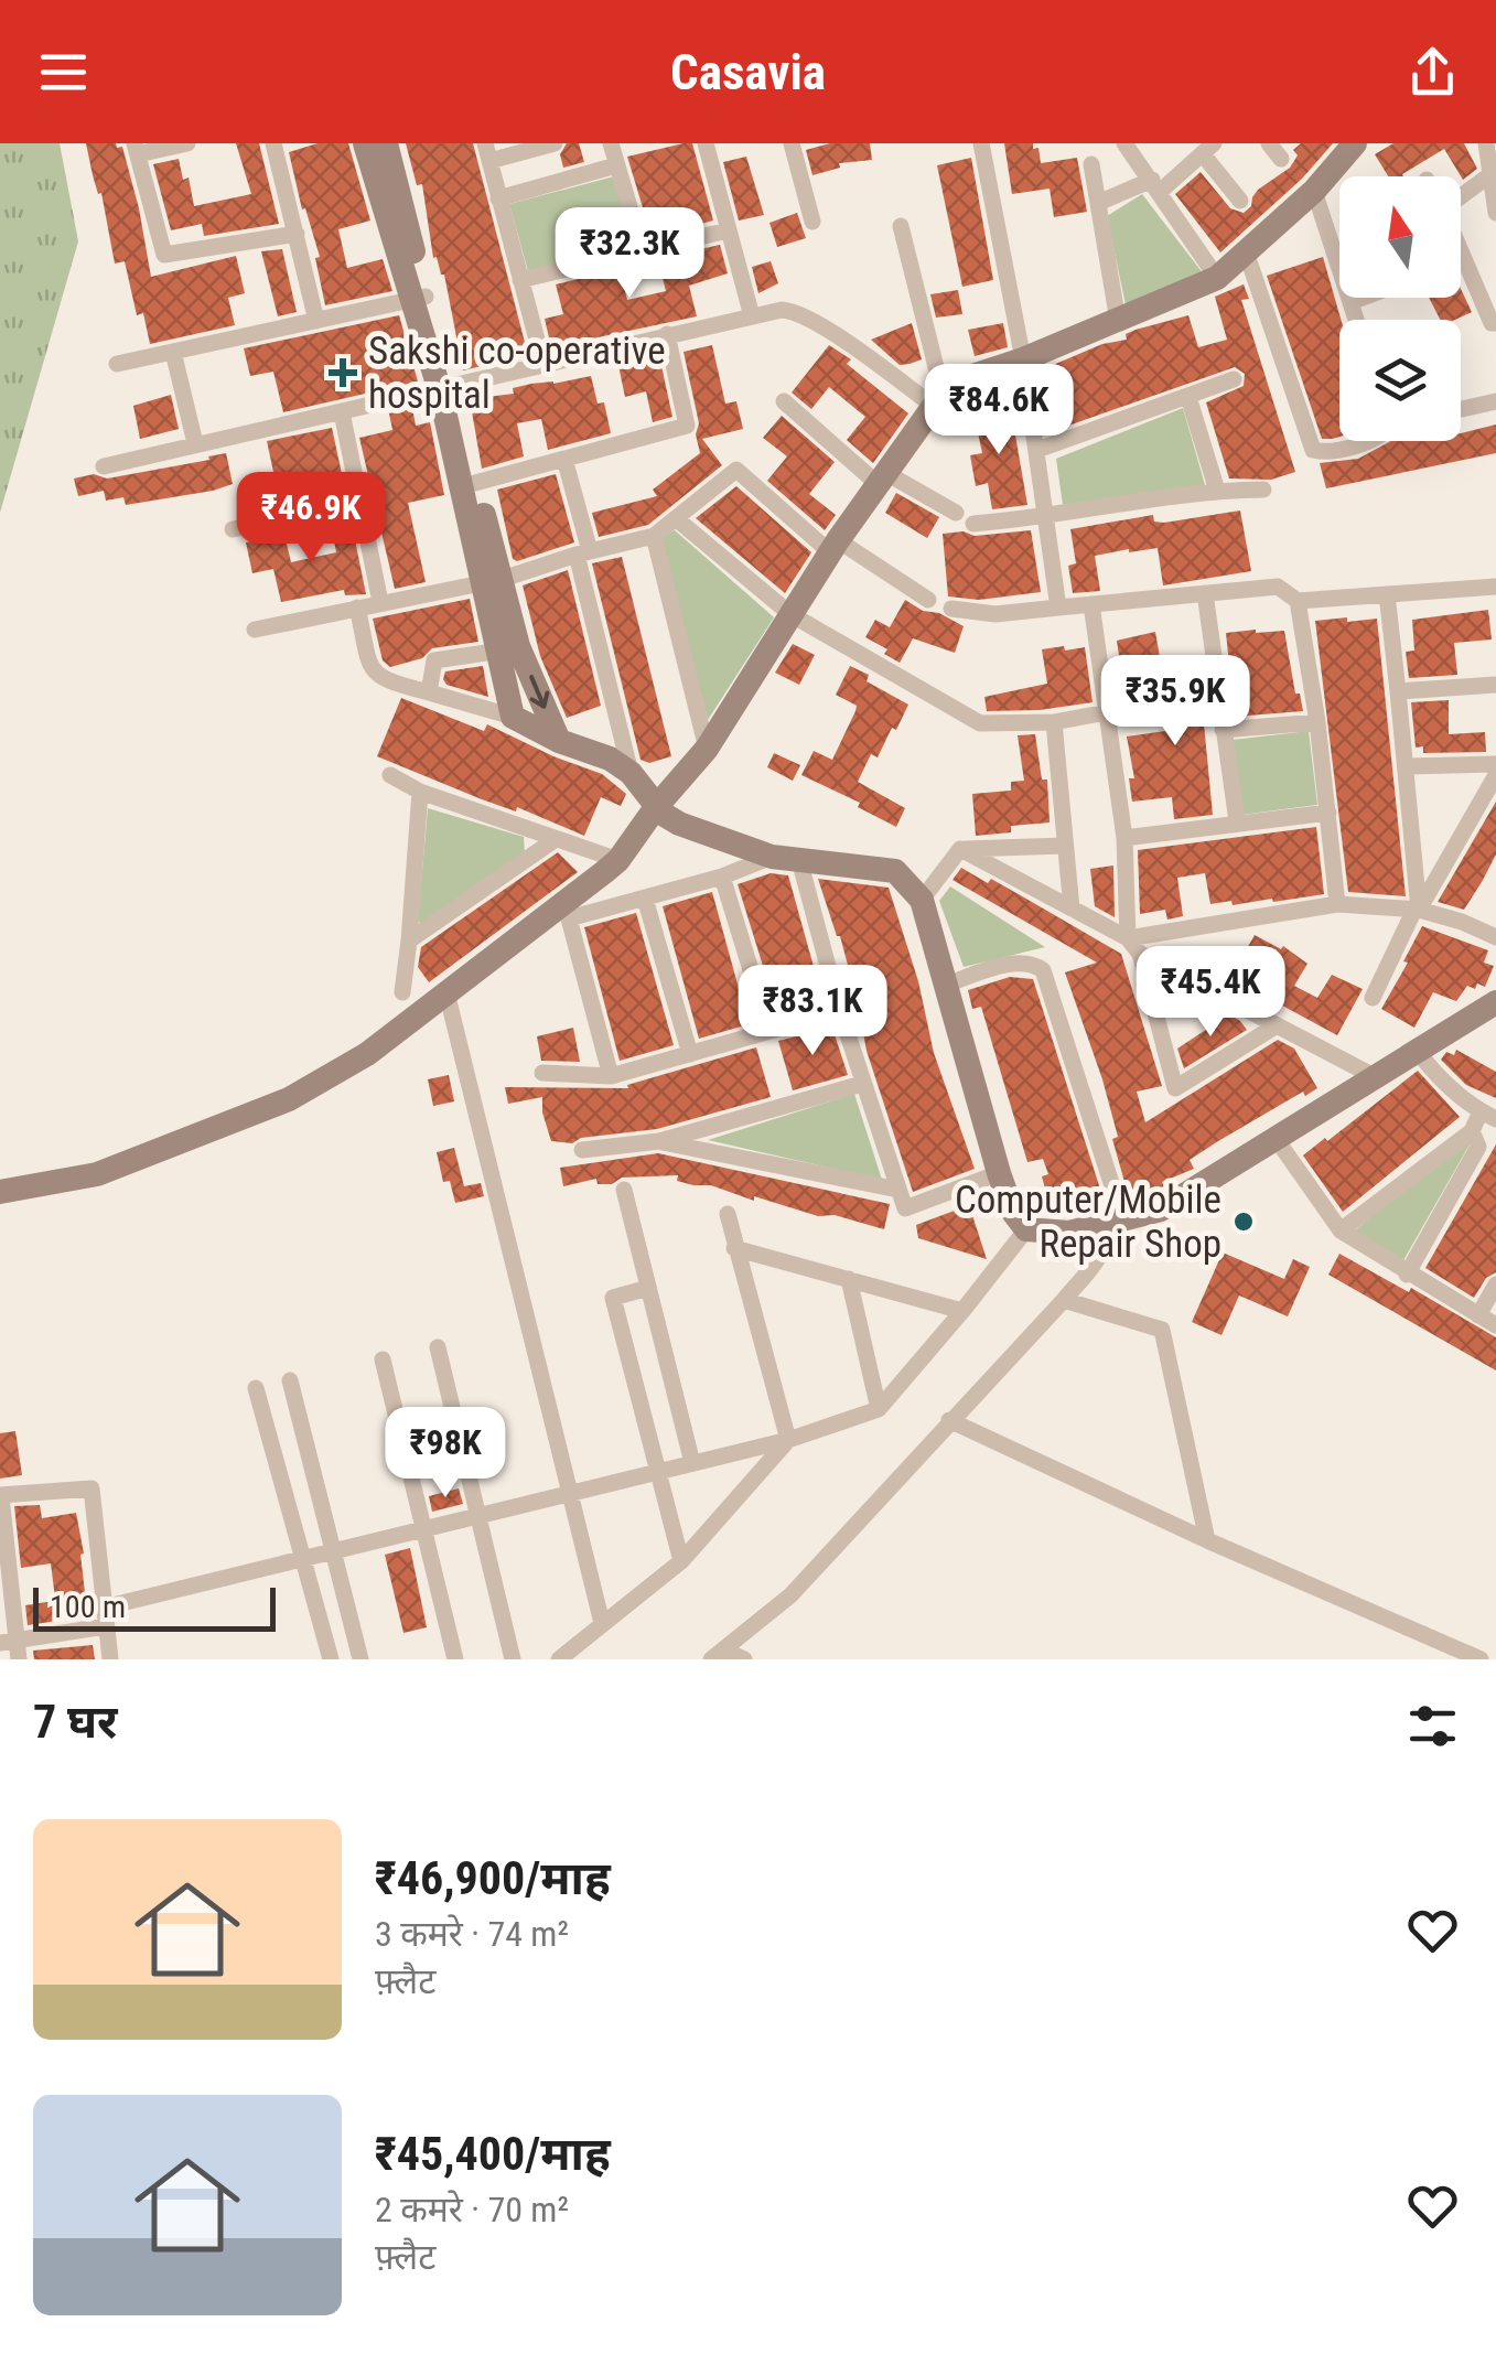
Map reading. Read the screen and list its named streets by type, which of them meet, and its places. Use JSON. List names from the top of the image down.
{
  "places": {
    "health": ["Sakshi co-operative hospital"],
    "other": ["Computer/Mobile Repair Shop"]
  },
  "scale_bar": "100 m",
  "north": "top",
  "page": {
    "header": "Casavia",
    "price": [
      "₹32.3K",
      "₹84.6K",
      "₹46.9K",
      "₹35.9K",
      "₹45.4K",
      "₹83.1K",
      "₹98K"
    ],
    "scale": "100 m",
    "heading": "7 घर",
    "list": [
      {
        "name": "₹46,900/माह",
        "note": "3 कमरे · 74 m² · फ़्लैट"
      },
      {
        "name": "₹45,400/माह",
        "note": "2 कमरे · 70 m² · फ़्लैट"
      }
    ]
  }
}
